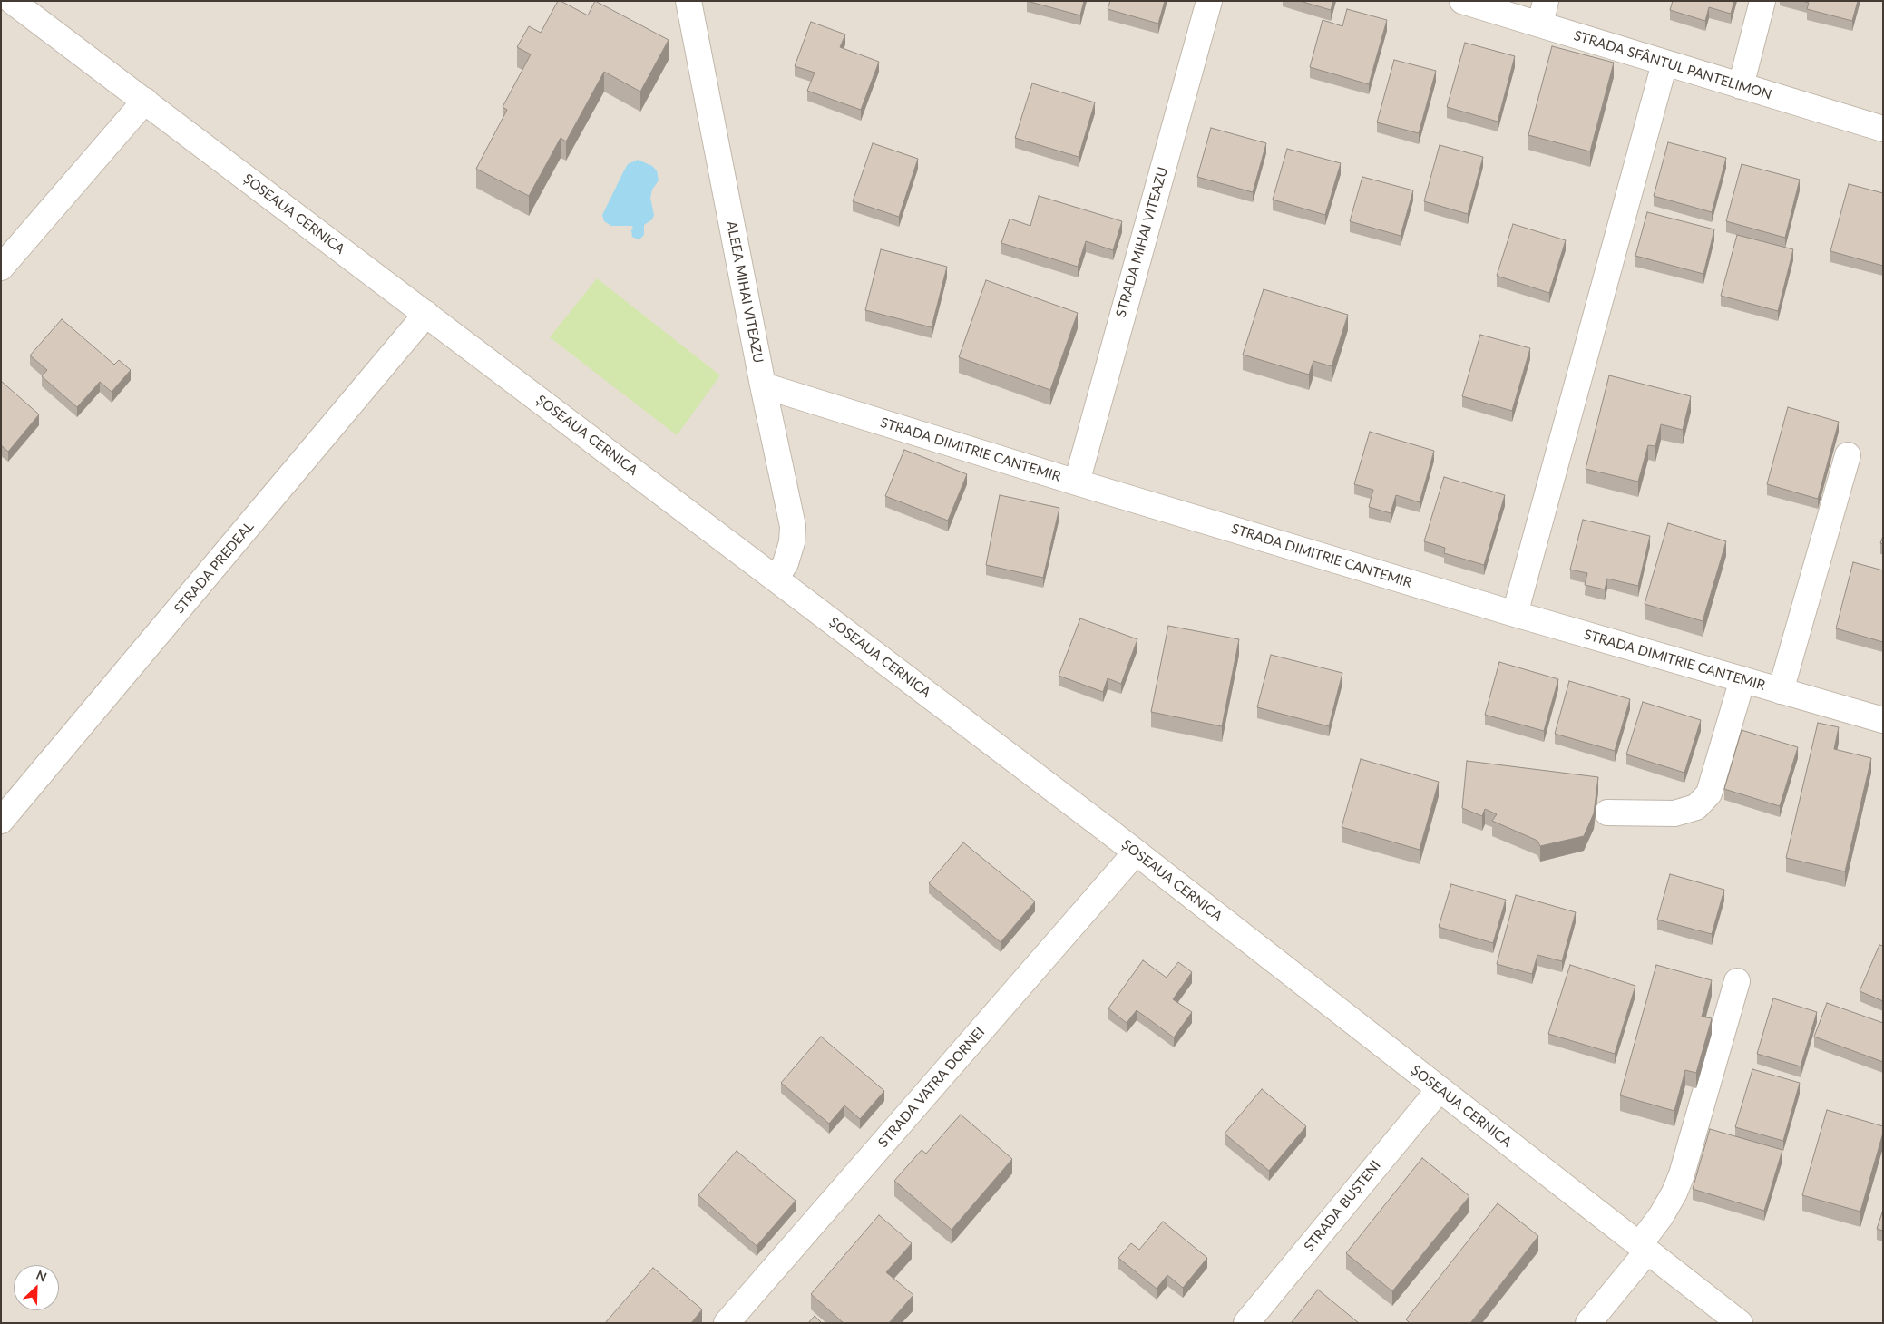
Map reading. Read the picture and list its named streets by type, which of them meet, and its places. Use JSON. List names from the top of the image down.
{
  "streets": {
    "street": [
      "STRADA SFÂNTUL PANTELIMON",
      "ȘOSEAUA CERNICA",
      "STRADA MIHAI VITEAZU",
      "ALEEA MIHAI VITEAZU",
      "STRADA DIMITRIE CANTEMIR",
      "STRADA PREDEAL",
      "STRADA VATRA DORNEI",
      "STRADA BUȘTENI"
    ]
  },
  "crossings": [
    ["ȘOSEAUA CERNICA", "ALEEA MIHAI VITEAZU"],
    ["ȘOSEAUA CERNICA", "STRADA PREDEAL"],
    ["ȘOSEAUA CERNICA", "STRADA VATRA DORNEI"],
    ["ȘOSEAUA CERNICA", "STRADA BUȘTENI"],
    ["STRADA MIHAI VITEAZU", "STRADA DIMITRIE CANTEMIR"],
    ["ALEEA MIHAI VITEAZU", "STRADA DIMITRIE CANTEMIR"]
  ],
  "north": "top right"
}
